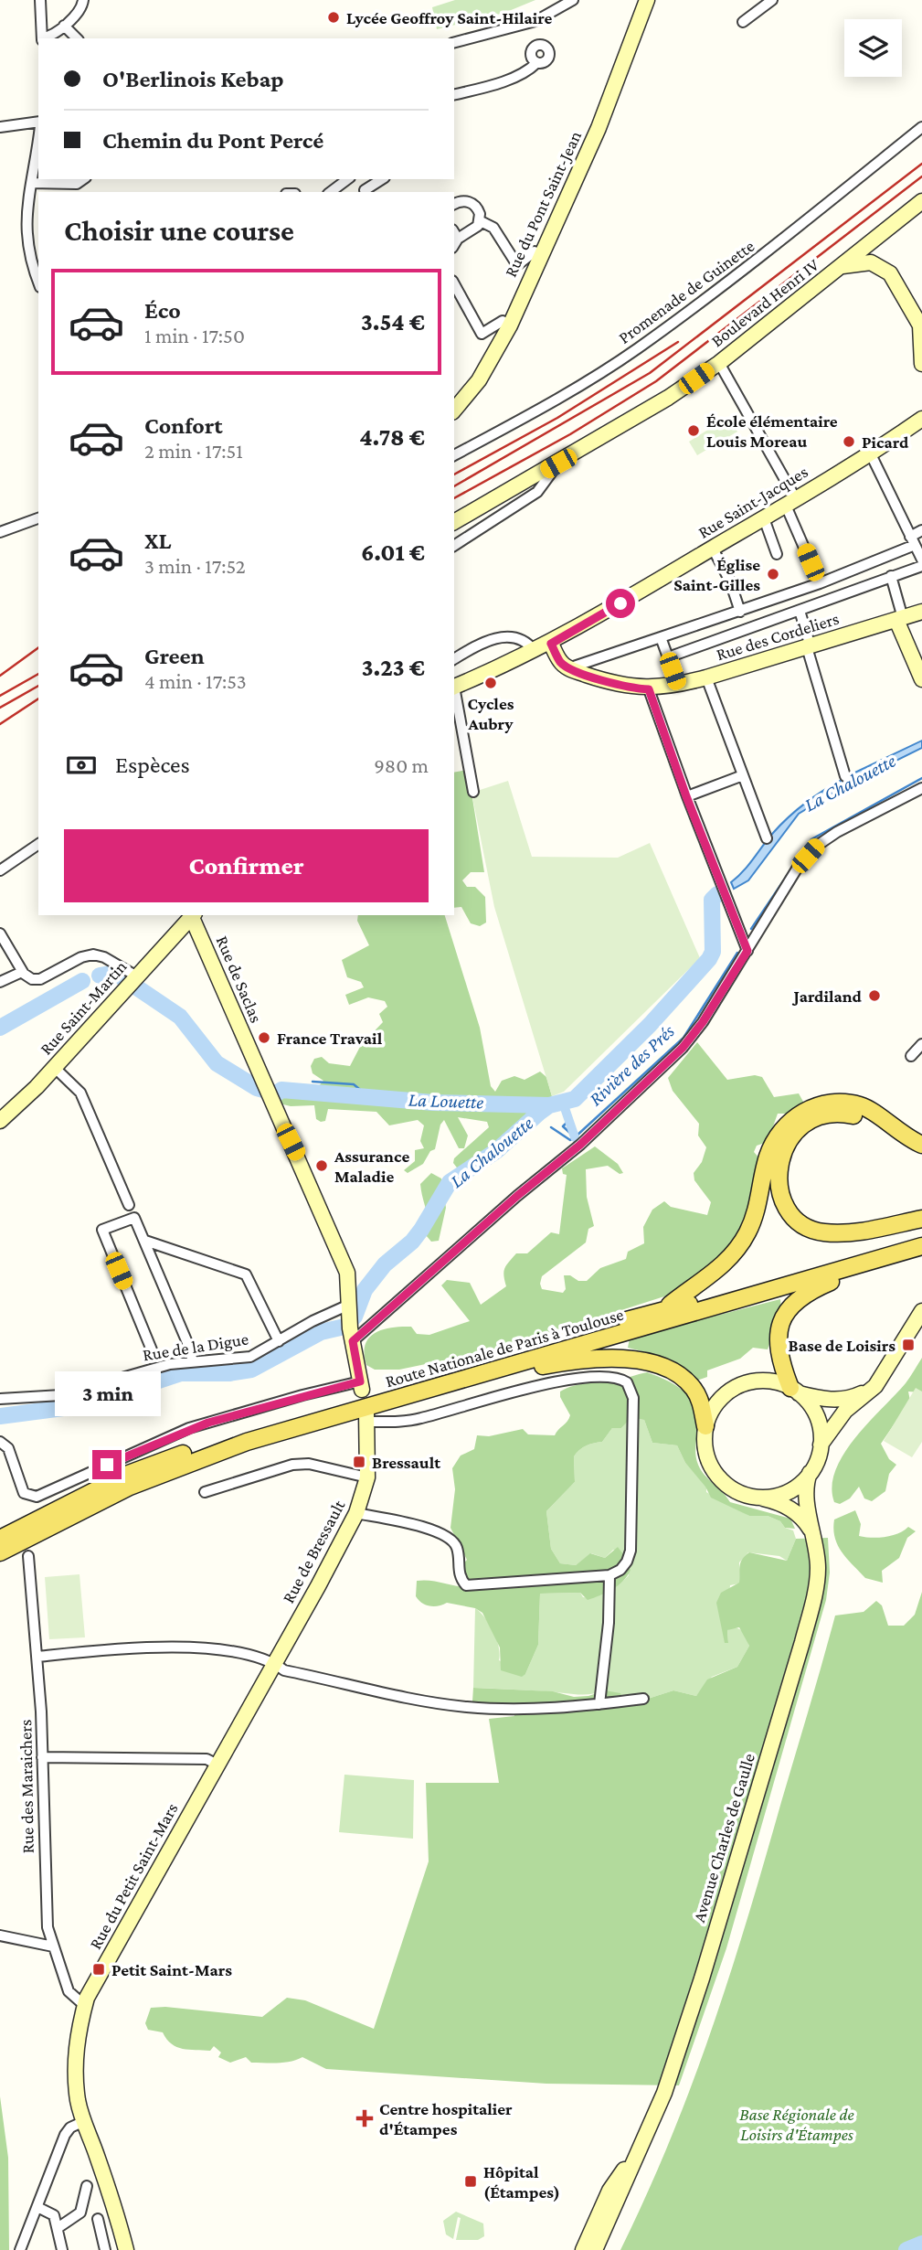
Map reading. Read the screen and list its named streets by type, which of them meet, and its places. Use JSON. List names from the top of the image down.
{
  "streets": {
    "main road": ["Route Nationale de Paris à Toulouse"],
    "street": [
      "Rue du Pont Saint-Jean",
      "Promenade de Guinette",
      "Boulevard Henri IV",
      "Rue Saint-Jacques",
      "Rue des Cordeliers",
      "Rue de Saclas",
      "Rue Saint-Martin",
      "Rue de la Digue",
      "Rue de Bressault",
      "Rue des Maraichers",
      "Avenue Charles de Gaulle",
      "Rue du Petit Saint-Mars"
    ]
  },
  "crossings": [
    ["Rue de Saclas", "Rue Saint-Martin"],
    ["Rue de Saclas", "Rue de la Digue"],
    ["Rue de Bressault", "Rue du Petit Saint-Mars"],
    ["Rue des Maraichers", "Rue du Petit Saint-Mars"]
  ],
  "water": ["La Chalouette", "Rivière des Prés", "La Louette"],
  "parks": ["Base Régionale de Loisirs d'Étampes"],
  "places": {
    "other": [
      "Lycée Geoffroy Saint-Hilaire",
      "École élémentaire Louis Moreau",
      "Picard",
      "Église Saint-Gilles",
      "Cycles Aubry",
      "Jardiland",
      "France Travail",
      "Assurance Maladie"
    ],
    "transit": [
      "Base de Loisirs",
      "Bressault",
      "Petit Saint-Mars",
      "Hôpital (Étampes)"
    ],
    "health": ["Centre hospitalier d'Étampes"]
  },
  "page": {
    "banner": ["O'Berlinois Kebap", "Chemin du Pont Percé"],
    "heading": "Choisir une course",
    "list": [
      {
        "name": "Éco",
        "note": "1 min · 17:50",
        "value": "3.54 €"
      },
      {
        "name": "Confort",
        "note": "2 min · 17:51",
        "value": "4.78 €"
      },
      {
        "name": "XL",
        "note": "3 min · 17:52",
        "value": "6.01 €"
      },
      {
        "name": "Green",
        "note": "4 min · 17:53",
        "value": "3.23 €"
      }
    ],
    "pay": ["Espèces", "980 m"],
    "buttons": "Confirmer",
    "bubble": "3 min"
  }
}
